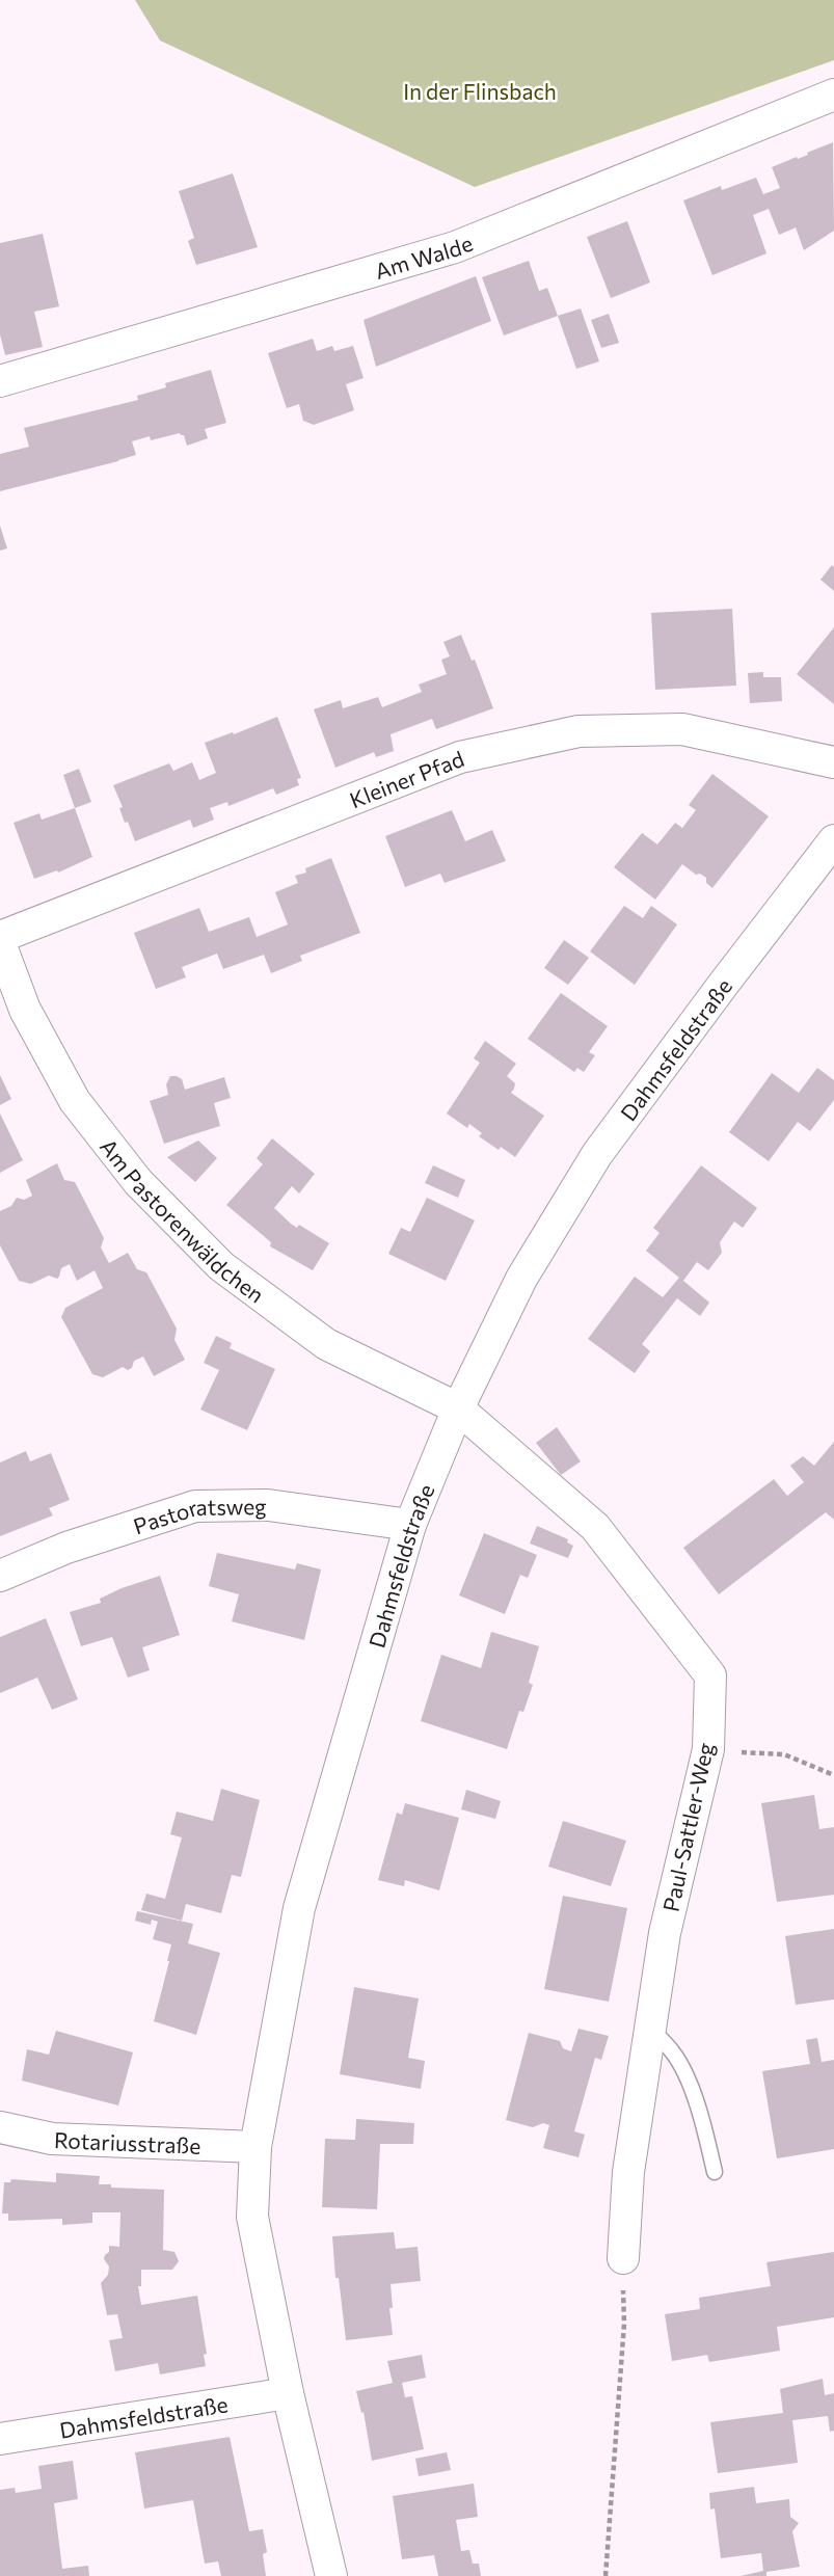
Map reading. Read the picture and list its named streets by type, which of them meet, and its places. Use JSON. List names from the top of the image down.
{
  "streets": {
    "street": [
      "Am Walde",
      "Kleiner Pfad",
      "Dahmsfeldstraße",
      "Am Pastorenwäldchen",
      "Pastoratsweg",
      "Paul-Sattler-Weg",
      "Rotariusstraße"
    ]
  },
  "crossings": [
    ["Dahmsfeldstraße", "Am Pastorenwäldchen"],
    ["Dahmsfeldstraße", "Pastoratsweg"],
    ["Dahmsfeldstraße", "Paul-Sattler-Weg"],
    ["Dahmsfeldstraße", "Rotariusstraße"],
    ["Am Pastorenwäldchen", "Paul-Sattler-Weg"]
  ],
  "parks": ["In der Flinsbach"]
}
